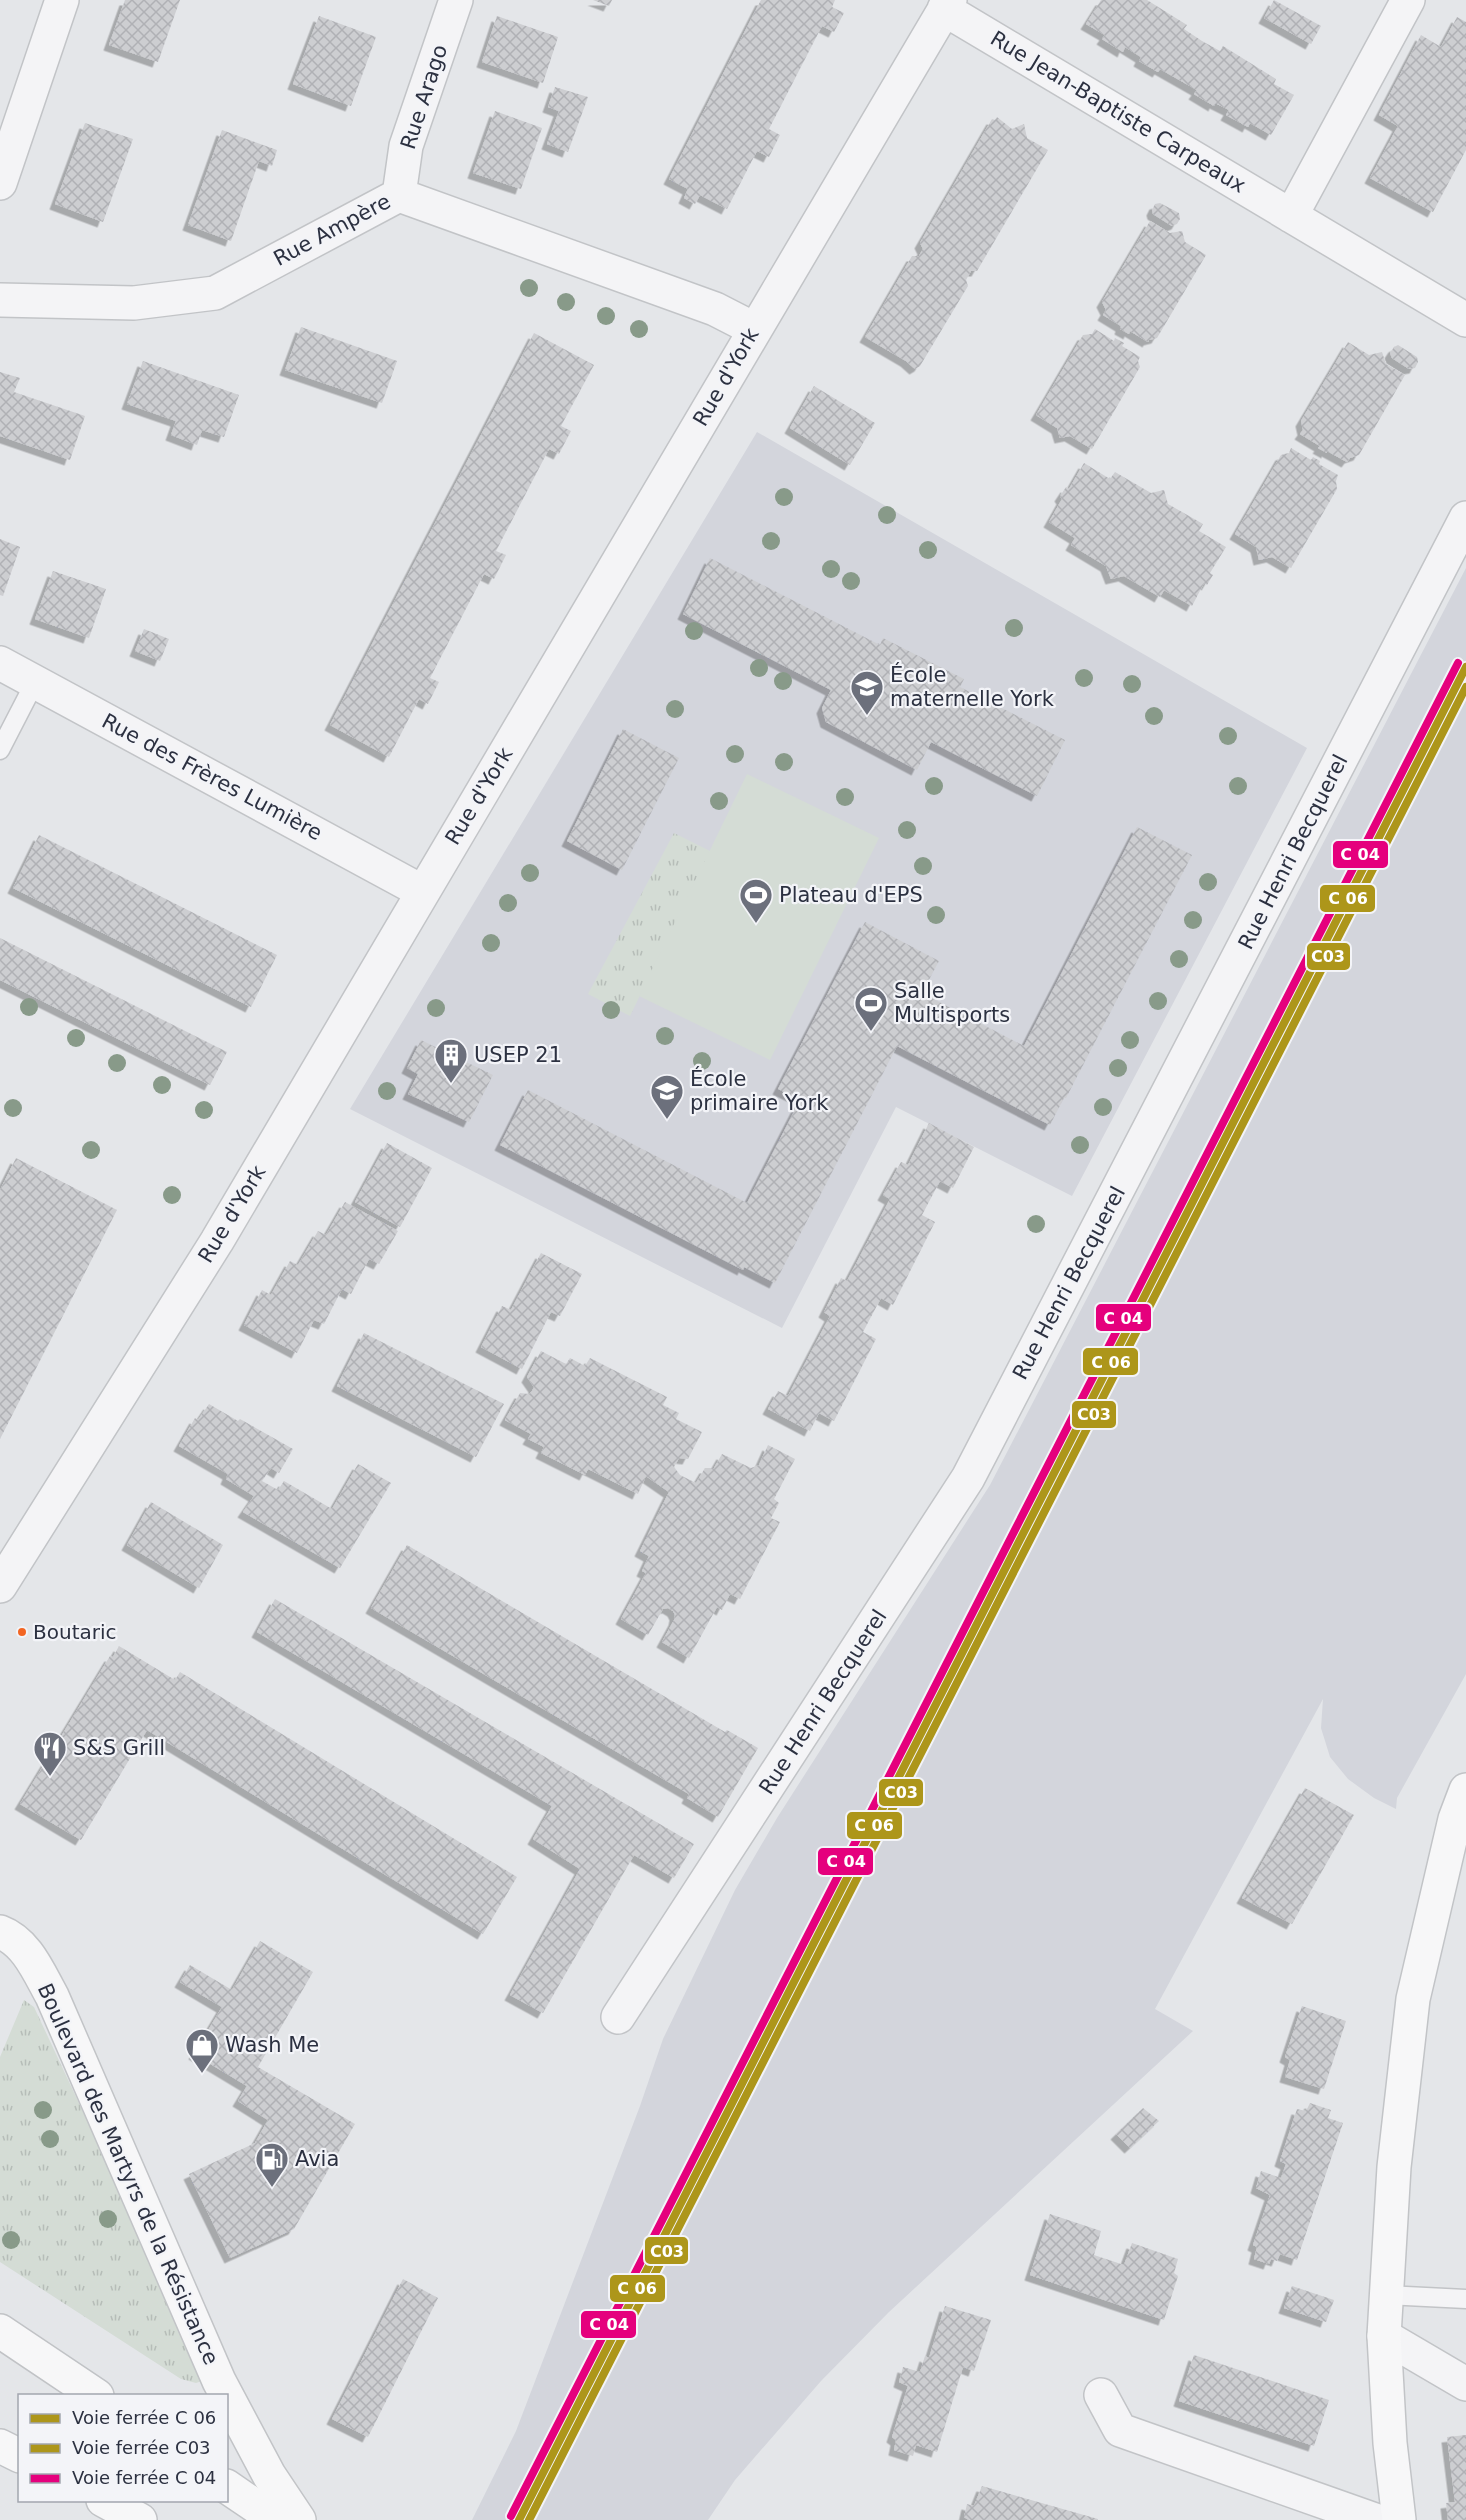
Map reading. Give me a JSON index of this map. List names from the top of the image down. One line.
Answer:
{"streets":{"main road":["Boulevard des Martyrs de la Résistance"],"street":["Rue Arago","Rue Jean-Baptiste Carpeaux","Rue Ampère","Rue d'York","Rue des Frères Lumière","Rue Henri Becquerel"]},"crossings":[["Rue Arago","Rue Ampère"],["Rue Jean-Baptiste Carpeaux","Rue d'York"],["Rue Ampère","Rue d'York"],["Rue d'York","Rue des Frères Lumière"]],"places":{"school or university":["École maternelle York","École primaire York"],"sports":["Plateau d'EPS","Salle Multisports"],"building":["USEP 21"],"other":["Boutaric"],"restaurant":["S&S Grill"],"shop":["Wash Me"],"fuel station":["Avia"]},"lines":["rail line C03"],"legend":["Voie ferrée C 06","Voie ferrée C03","Voie ferrée C 04"]}
